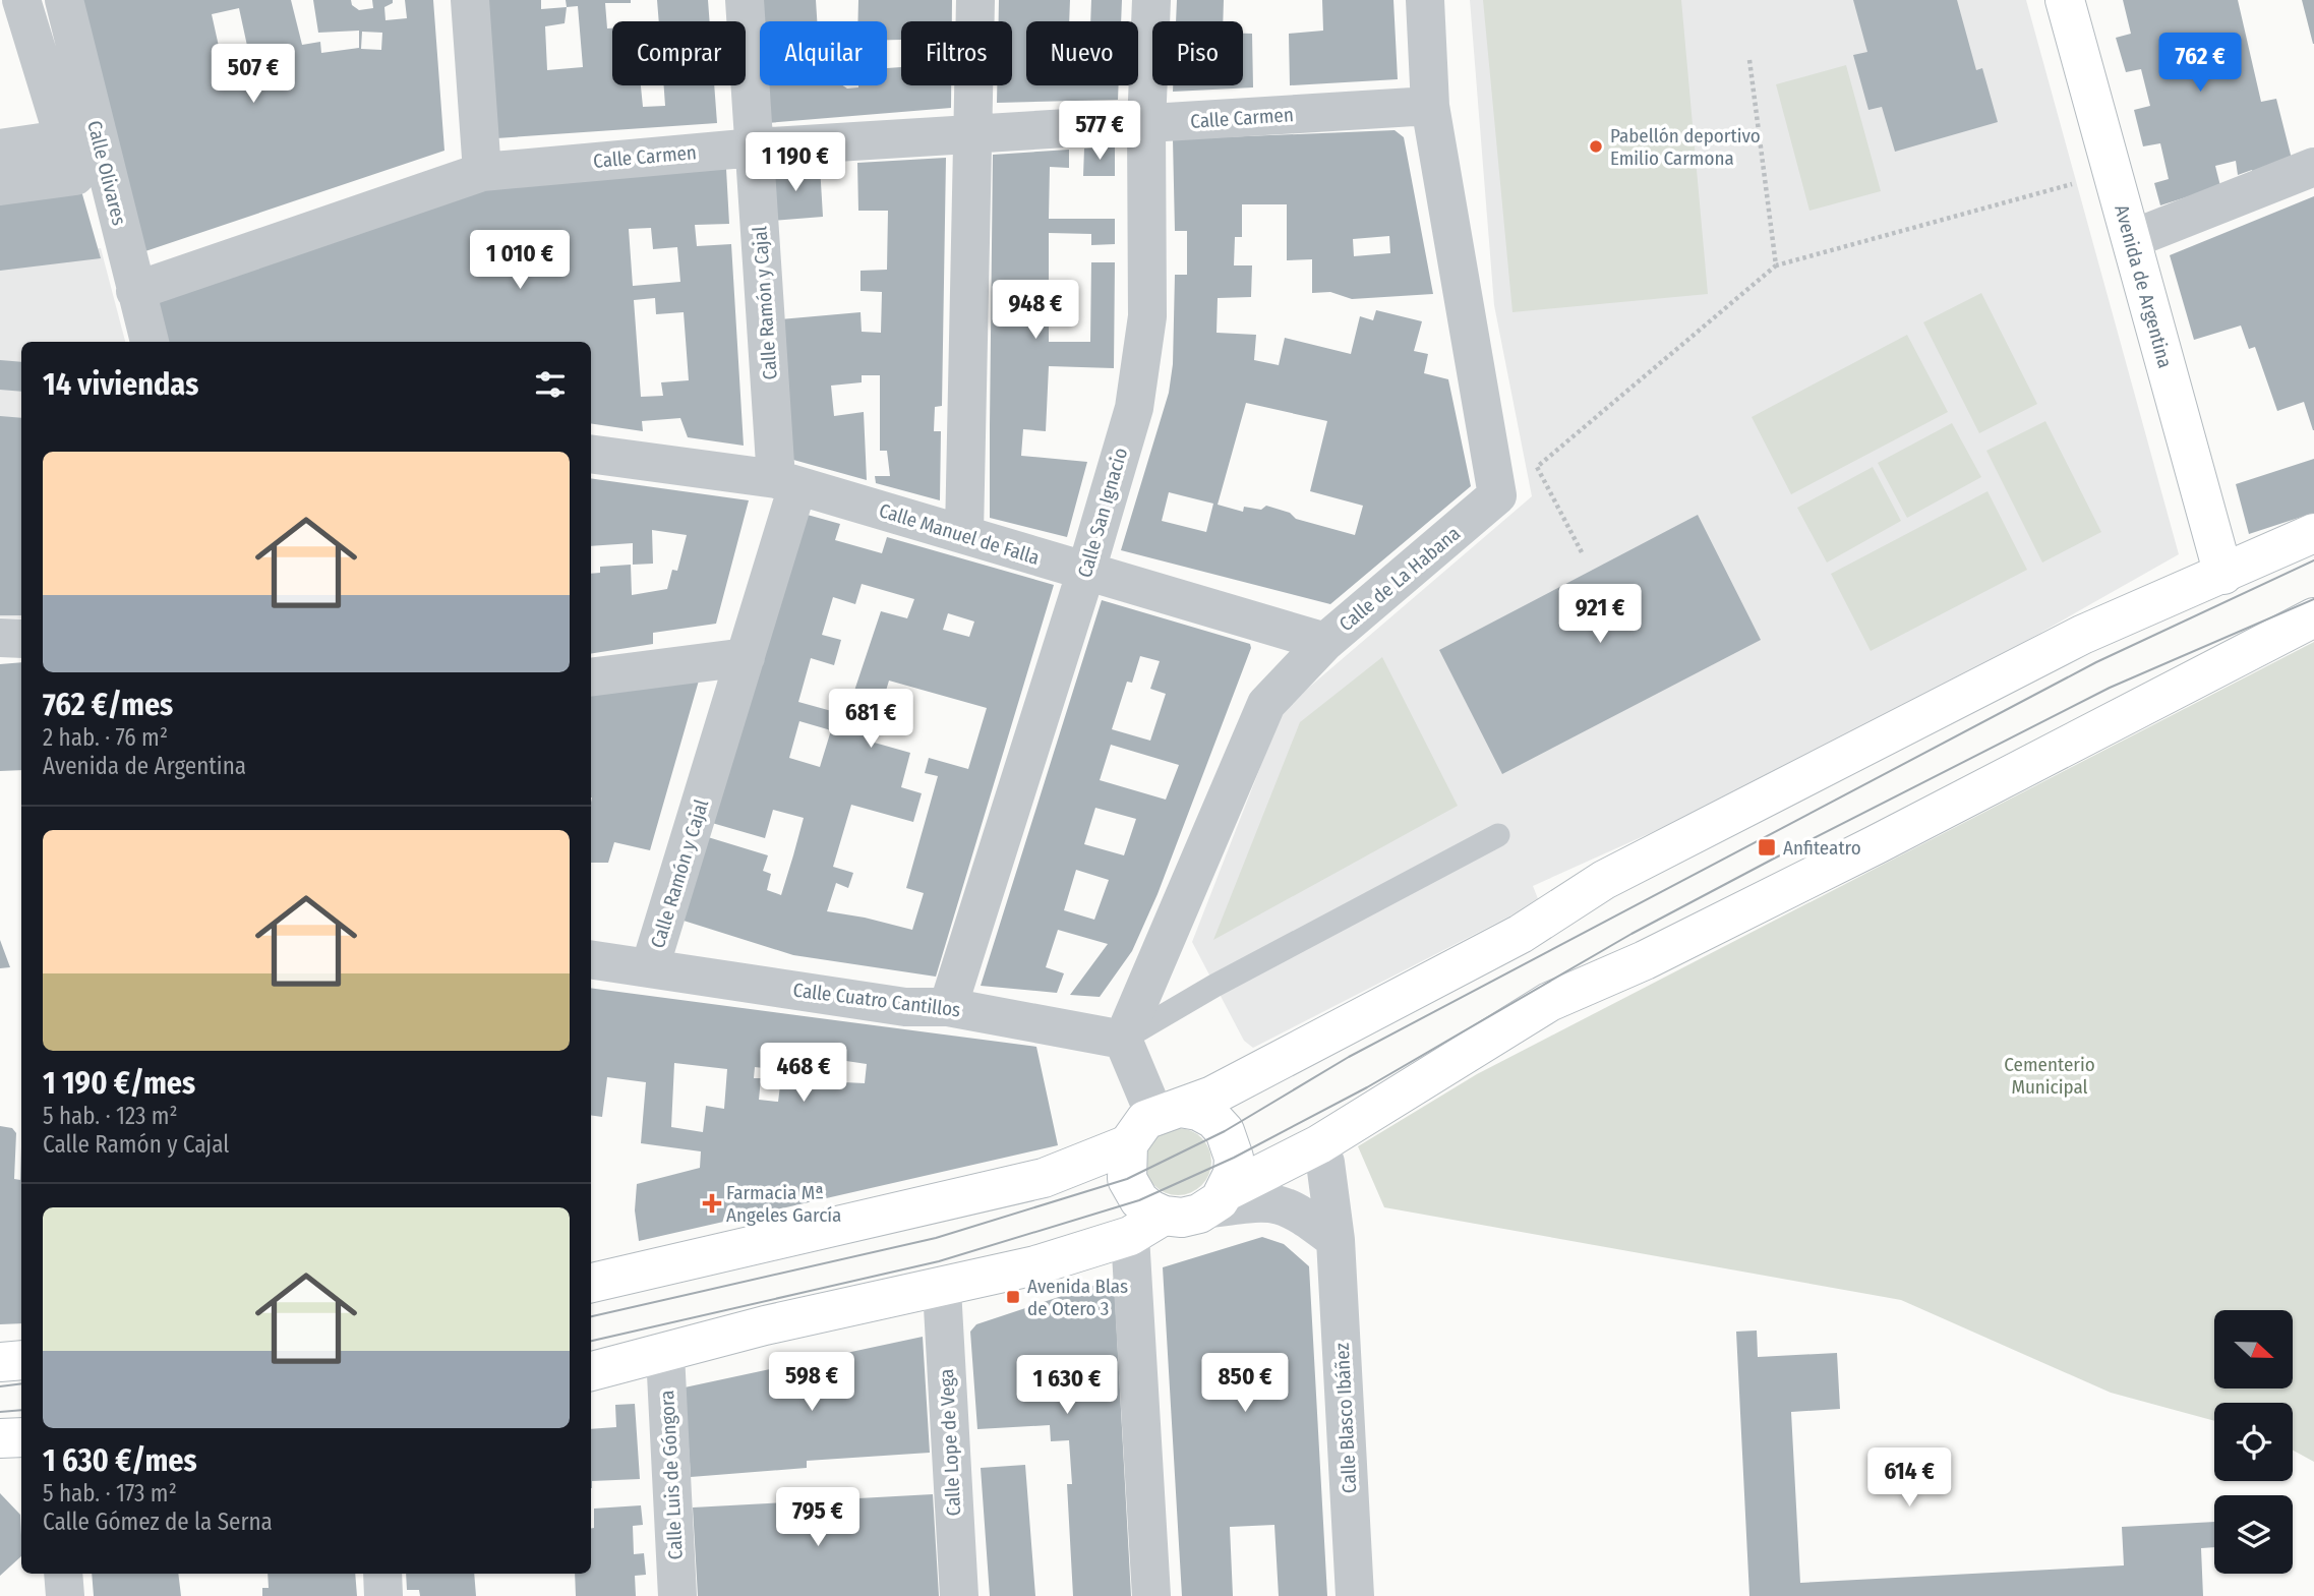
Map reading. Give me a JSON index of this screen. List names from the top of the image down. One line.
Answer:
{"streets":{"street":["Calle Carmen","Calle Olivares","Avenida de Argentina","Calle Ramón y Cajal","Calle San Ignacio","Calle Manuel de Falla","Calle de La Habana","Calle Cuatro Cantillos","Calle Blasco Ibáñez","Calle Lope de Vega","Calle Luis de Góngora"]},"crossings":[["Calle Carmen","Calle Olivares"],["Calle Carmen","Calle Ramón y Cajal"],["Calle Carmen","Calle San Ignacio"],["Calle Carmen","Calle de La Habana"],["Calle Ramón y Cajal","Calle Manuel de Falla"],["Calle Ramón y Cajal","Calle Cuatro Cantillos"],["Calle San Ignacio","Calle Manuel de Falla"],["Calle San Ignacio","Calle Cuatro Cantillos"],["Calle Manuel de Falla","Calle de La Habana"],["Calle de La Habana","Calle Cuatro Cantillos"]],"parks":["Cementerio Municipal"],"places":{"other":["Pabellón deportivo Emilio Carmona"],"transit":["Anfiteatro","Avenida Blas de Otero 3"],"health":["Farmacia Mª Angeles García"]},"north":"right","page":{"chip":["Comprar","Alquilar","Filtros","Nuevo","Piso"],"price":["762 €","507 €","577 €","1 190 €","1 010 €","948 €","921 €","681 €","468 €","598 €","850 €","1 630 €","614 €","795 €"],"heading":"14 viviendas","list":[{"name":"762 €/mes","note":"2 hab. · 76 m² · Avenida de Argentina"},{"name":"1 190 €/mes","note":"5 hab. · 123 m² · Calle Ramón y Cajal"},{"name":"1 630 €/mes","note":"5 hab. · 173 m² · Calle Gómez de la Serna"}]}}
